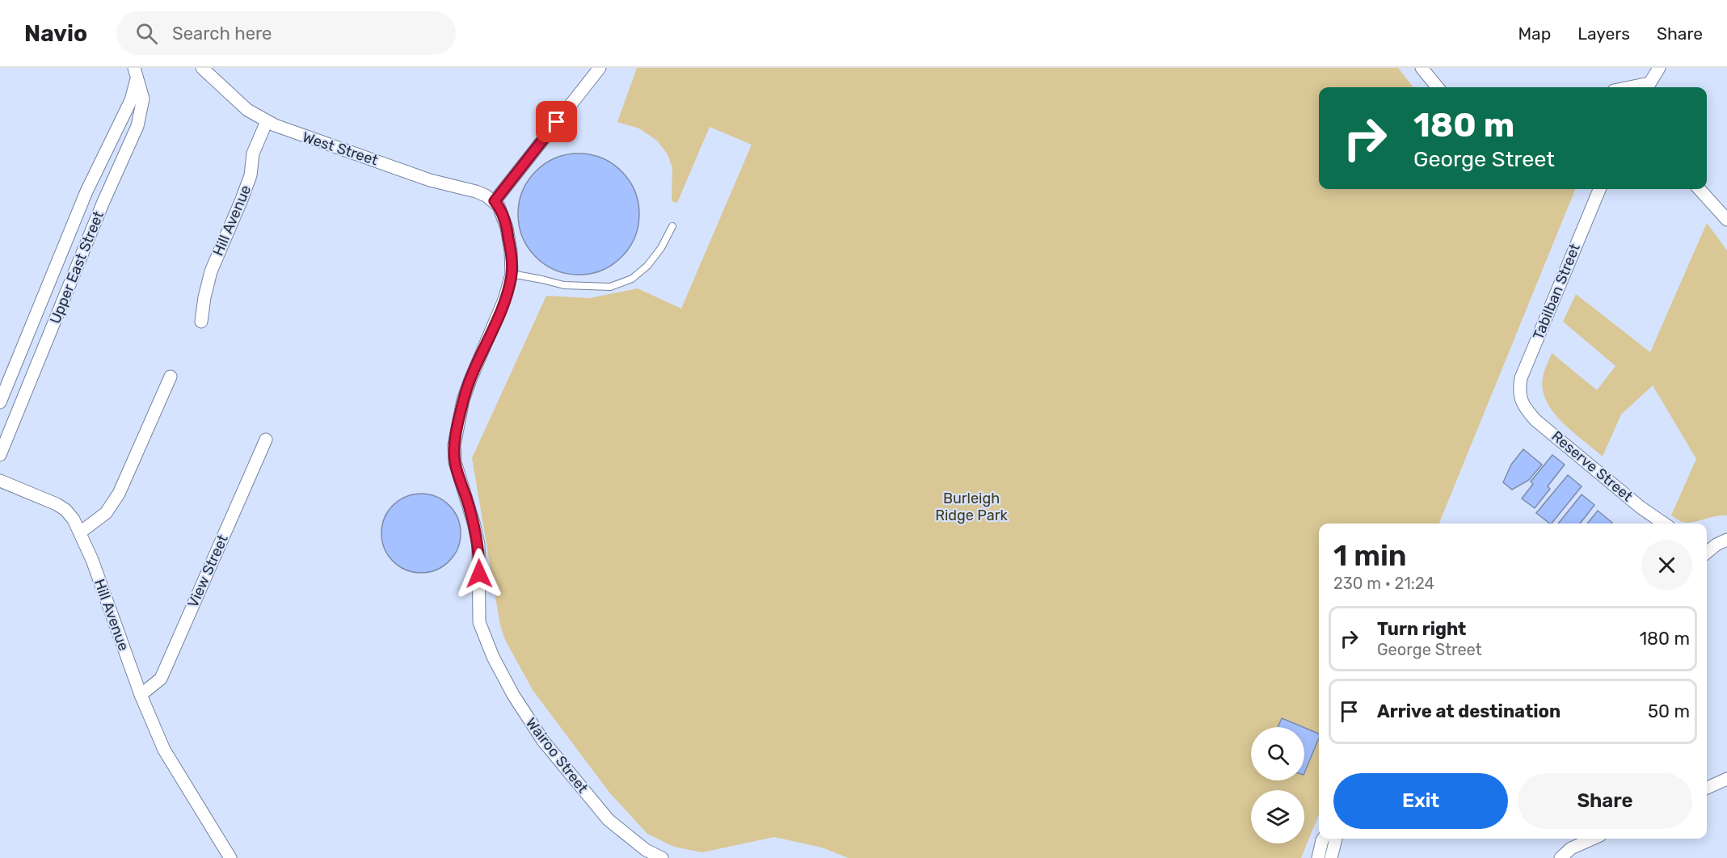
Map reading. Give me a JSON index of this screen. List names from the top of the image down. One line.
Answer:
{"streets":{"street":["West Street","Hill Avenue","Upper East Street","Tabilban Street","Reserve Street","View Street","Wairoo Street"]},"crossings":[["West Street","Hill Avenue"],["West Street","Wairoo Street"],["Hill Avenue","View Street"],["Tabilban Street","Reserve Street"]],"parks":["Burleigh Ridge Park"],"page":{"header":"Navio","search":"Search here","nav":["Map","Layers","Share"],"turn":["180 m","George Street"],"heading":["1 min","230 m · 21:24"],"list":[{"name":"Turn right","note":"George Street","value":"180 m"},{"name":"Arrive at destination","value":"50 m"}],"buttons":["Exit","Share"]}}
